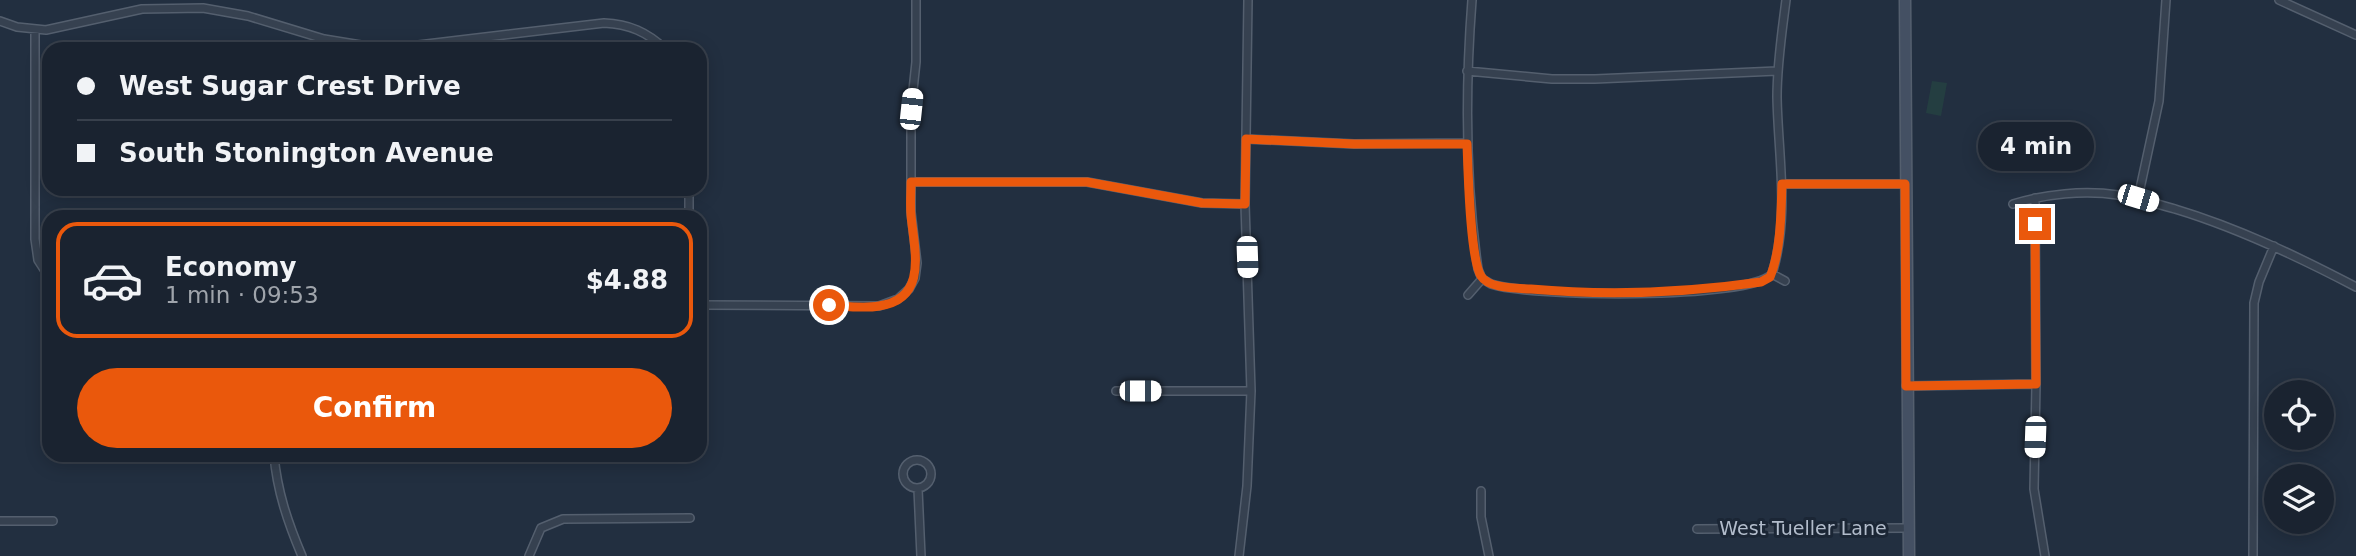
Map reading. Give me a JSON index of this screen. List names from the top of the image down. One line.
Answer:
{"streets":{"street":["West Tueller Lane"]},"page":{"banner":["West Sugar Crest Drive","South Stonington Avenue"],"bubble":"4 min","list":[{"name":"Economy","note":"1 min · 09:53","value":"$4.88"}],"buttons":"Confirm"}}
